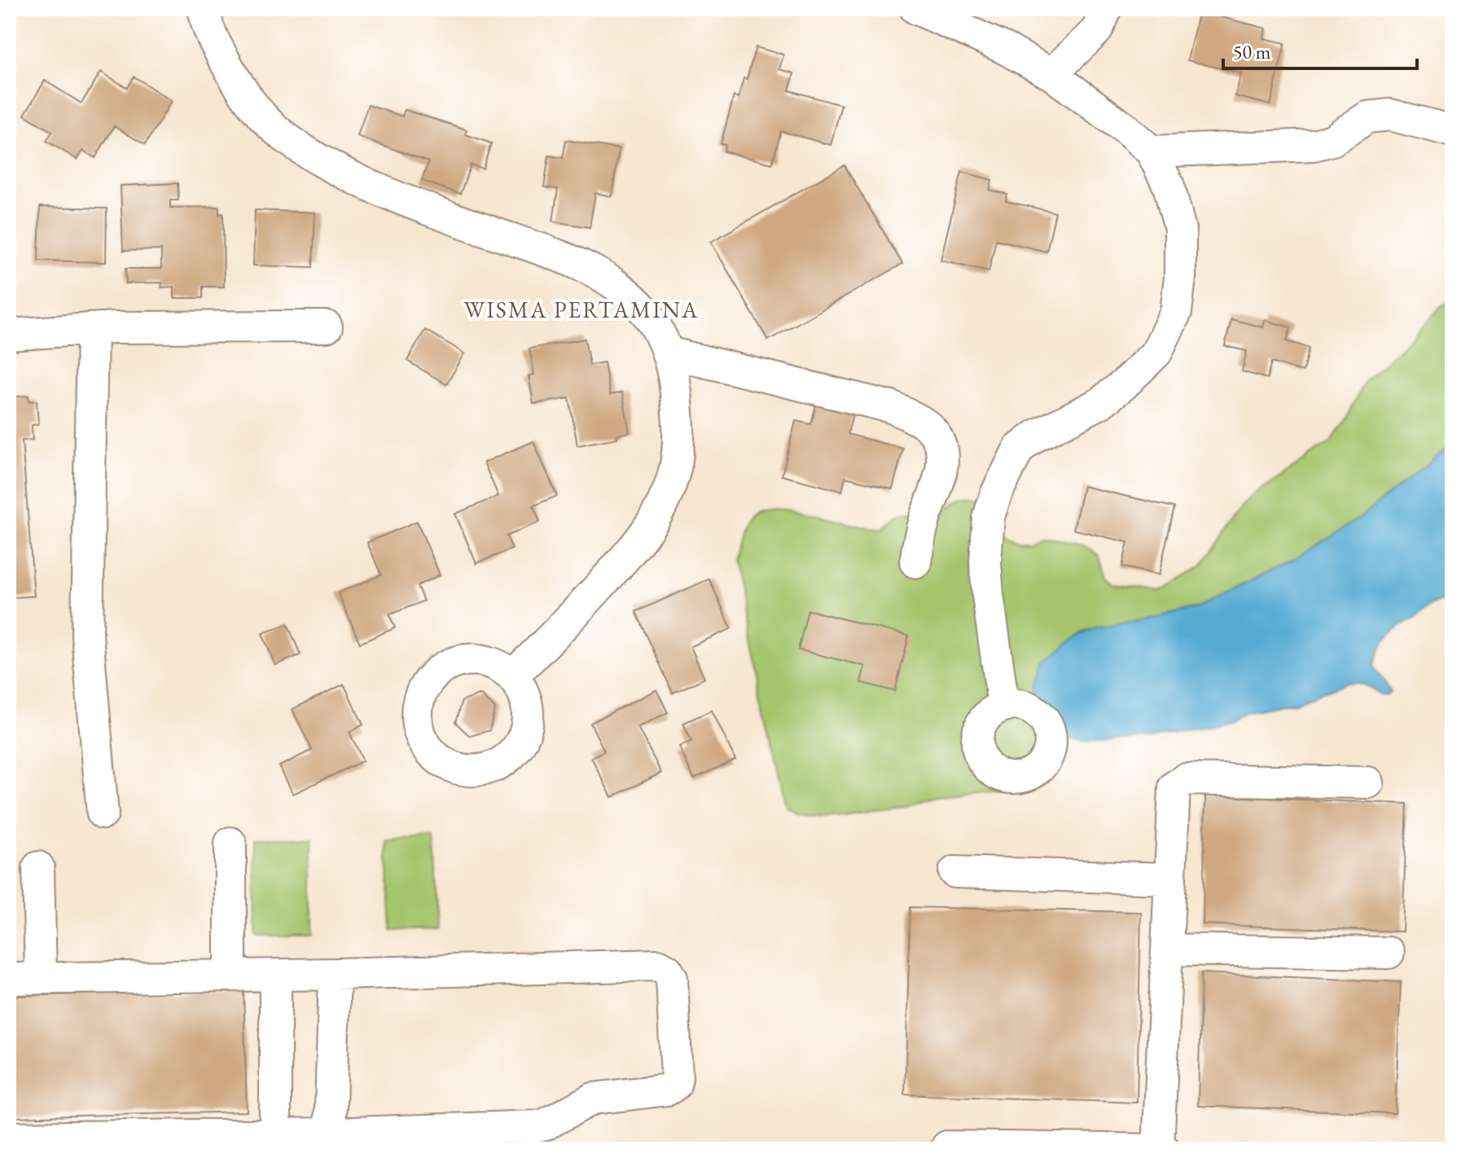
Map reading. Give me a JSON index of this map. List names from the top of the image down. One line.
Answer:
{"districts":["WISMA PERTAMINA"],"scale_bar":"50 m"}
